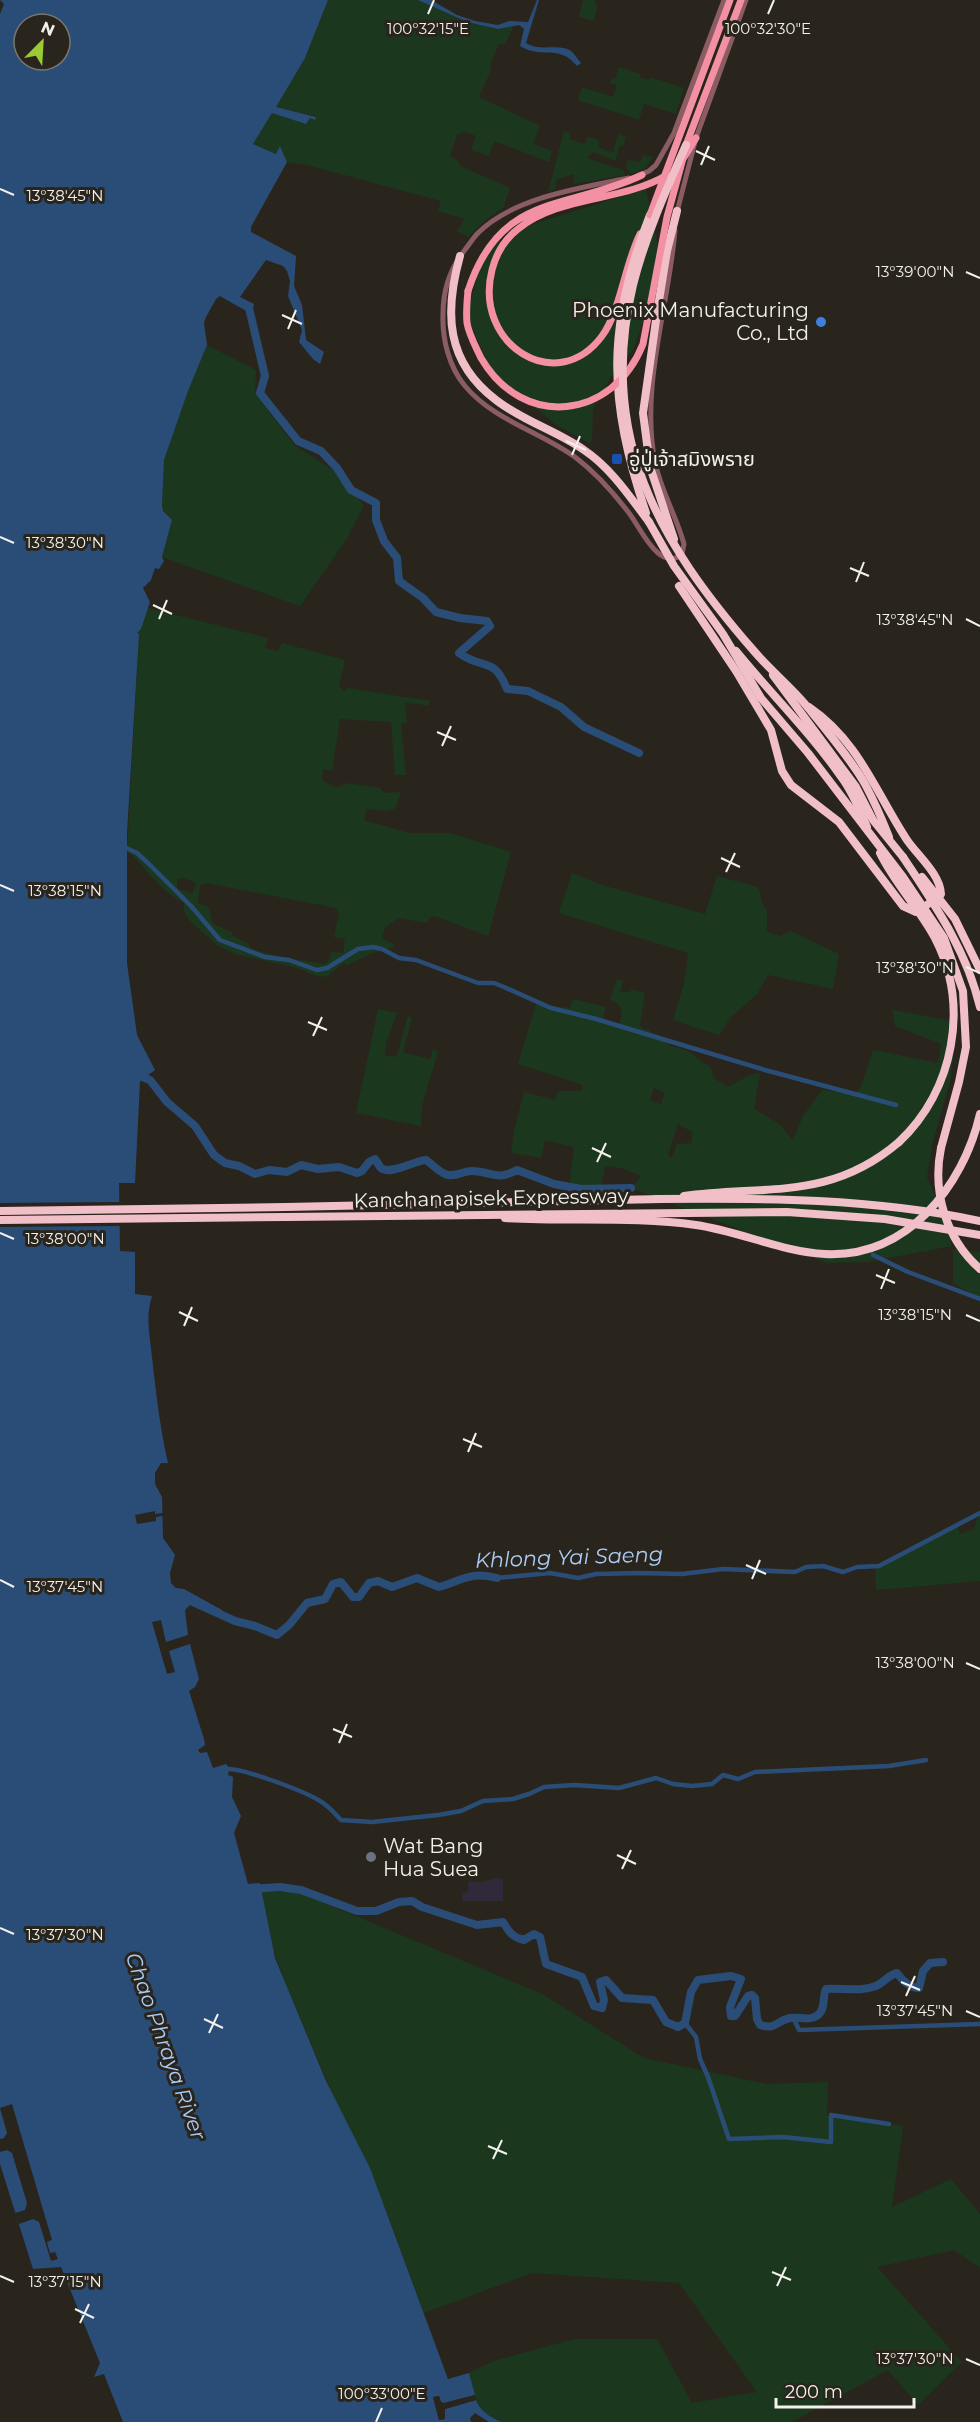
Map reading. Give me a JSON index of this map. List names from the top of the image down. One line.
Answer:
{"streets":{"highway":["Kanchanapisek Expressway"]},"water":["Khlong Yai Saeng","Chao Phraya River"],"places":{"other":["Phoenix Manufacturing Co., Ltd","Wat Bang Hua Suea"],"transit":["อู่ปู่เจ้าสมิงพราย"]},"scale_bar":"200 m","north":"top right","coordinates":["100°32'30\"E","100°32'15\"E","13°38'45\"N","13°39'00\"N","13°38'30\"N","13°38'15\"N","13°38'00\"N","13°37'45\"N","13°37'30\"N","13°37'15\"N","100°33'00\"E"]}
